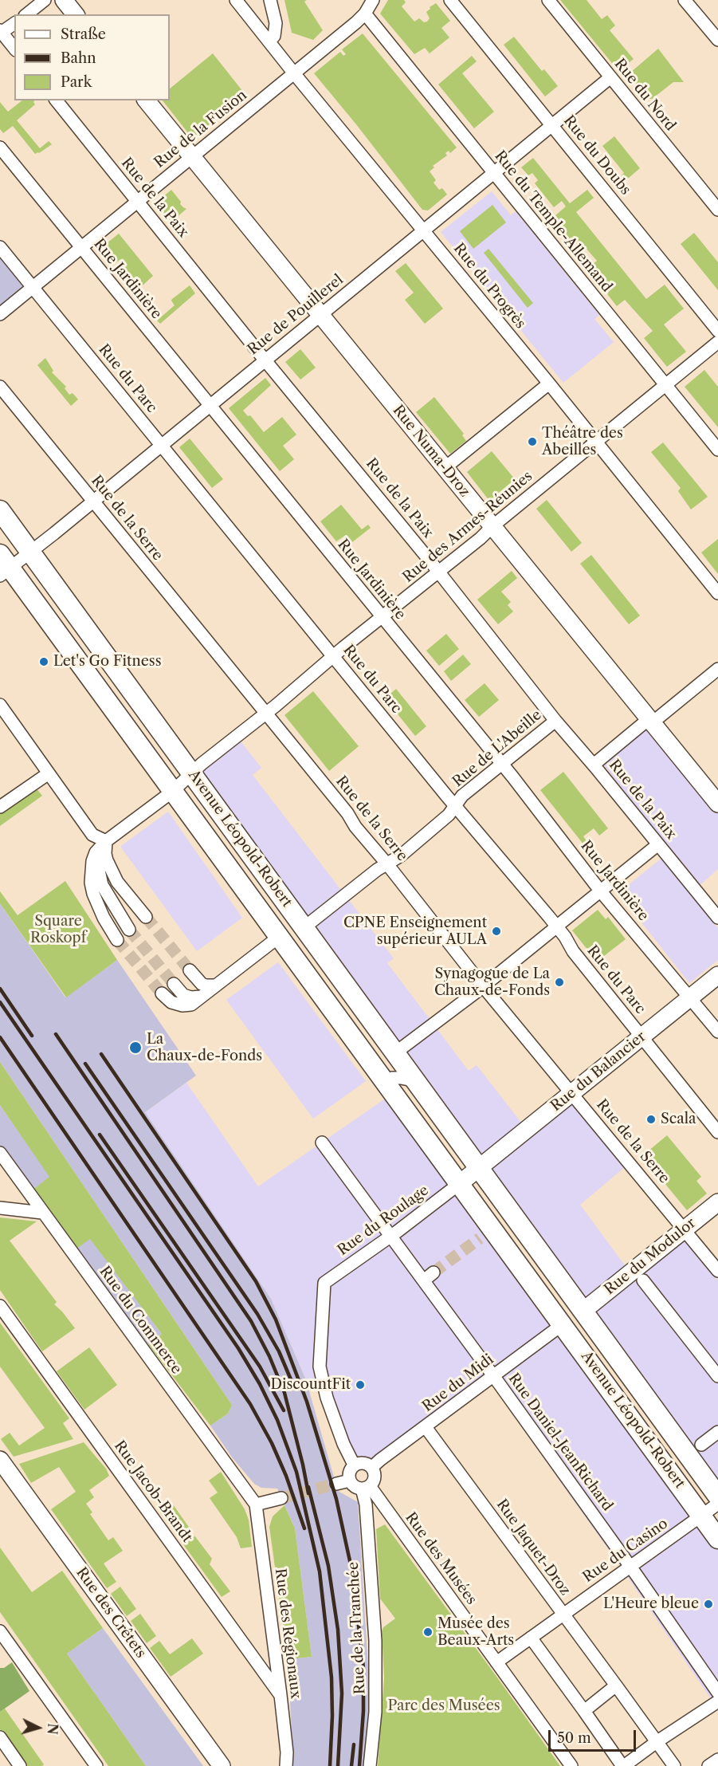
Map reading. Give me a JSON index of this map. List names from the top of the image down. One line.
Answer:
{"streets":{"main road":["Rue Numa-Droz","Avenue Léopold-Robert","Rue du Balancier","Rue du Modulor","Rue des Crêtets"],"street":["Rue du Nord","Rue de la Fusion","Rue du Doubs","Rue de la Paix","Rue du Temple-Allemand","Rue Jardinière","Rue du Progrès","Rue de Pouillerel","Rue du Parc","Rue de la Serre","Rue des Armes-Réunies","Rue de L'Abeille","Rue du Roulage","Rue du Commerce","Rue du Midi","Rue Daniel-JeanRichard","Rue Jacob-Brandt","Rue Jaquet-Droz","Rue du Casino","Rue des Musées","Rue de la Tranchée","Rue des Régionaux"]},"crossings":[["Rue du Nord","Rue de Pouillerel"],["Rue de la Fusion","Rue de la Paix"],["Rue de la Fusion","Rue du Temple-Allemand"],["Rue de la Fusion","Rue Jardinière"],["Rue de la Fusion","Rue du Progrès"],["Rue de la Fusion","Rue du Parc"],["Rue de la Fusion","Rue Numa-Droz"],["Rue du Doubs","Rue de Pouillerel"],["Rue de la Paix","Rue de Pouillerel"],["Rue de la Paix","Rue des Armes-Réunies"],["Rue de la Paix","Rue de L'Abeille"],["Rue du Temple-Allemand","Rue de Pouillerel"],["Rue du Temple-Allemand","Rue des Armes-Réunies"],["Rue Jardinière","Rue de Pouillerel"],["Rue Jardinière","Rue des Armes-Réunies"],["Rue Jardinière","Rue de L'Abeille"],["Rue Jardinière","Rue du Balancier"],["Rue du Progrès","Rue de Pouillerel"],["Rue du Progrès","Rue des Armes-Réunies"],["Rue de Pouillerel","Rue du Parc"],["Rue de Pouillerel","Rue Numa-Droz"],["Rue de Pouillerel","Rue de la Serre"],["Rue de Pouillerel","Avenue Léopold-Robert"],["Rue du Parc","Rue des Armes-Réunies"],["Rue du Parc","Rue de L'Abeille"],["Rue du Parc","Rue du Balancier"],["Rue Numa-Droz","Rue des Armes-Réunies"],["Rue de la Serre","Rue des Armes-Réunies"],["Rue de la Serre","Rue de L'Abeille"],["Rue de la Serre","Rue du Balancier"],["Rue de la Serre","Rue du Modulor"],["Rue des Armes-Réunies","Avenue Léopold-Robert"],["Rue de L'Abeille","Avenue Léopold-Robert"],["Avenue Léopold-Robert","Rue du Balancier"],["Avenue Léopold-Robert","Rue du Roulage"],["Avenue Léopold-Robert","Rue du Modulor"],["Avenue Léopold-Robert","Rue du Midi"],["Avenue Léopold-Robert","Rue du Casino"],["Rue du Roulage","Rue du Midi"],["Rue du Roulage","Rue Daniel-JeanRichard"],["Rue du Roulage","Rue des Musées"],["Rue du Roulage","Rue de la Tranchée"],["Rue du Commerce","Rue des Régionaux"],["Rue du Midi","Rue Daniel-JeanRichard"],["Rue du Midi","Rue Jaquet-Droz"],["Rue du Midi","Rue des Musées"],["Rue du Midi","Rue de la Tranchée"],["Rue Daniel-JeanRichard","Rue du Casino"],["Rue Jacob-Brandt","Rue des Régionaux"],["Rue Jaquet-Droz","Rue du Casino"],["Rue du Casino","Rue des Musées"],["Rue des Musées","Rue de la Tranchée"]],"parks":["Square Roskopf","Parc des Musées"],"places":["Théâtre des Abeilles","Let's Go Fitness","CPNE Enseignement supérieur AULA","Synagogue de La Chaux-de-Fonds","La Chaux-de-Fonds","Scala","DiscountFit","L'Heure bleue","Musée des Beaux-Arts"],"legend":["Straße","Bahn","Park"],"scale_bar":"50 m","north":"right"}
